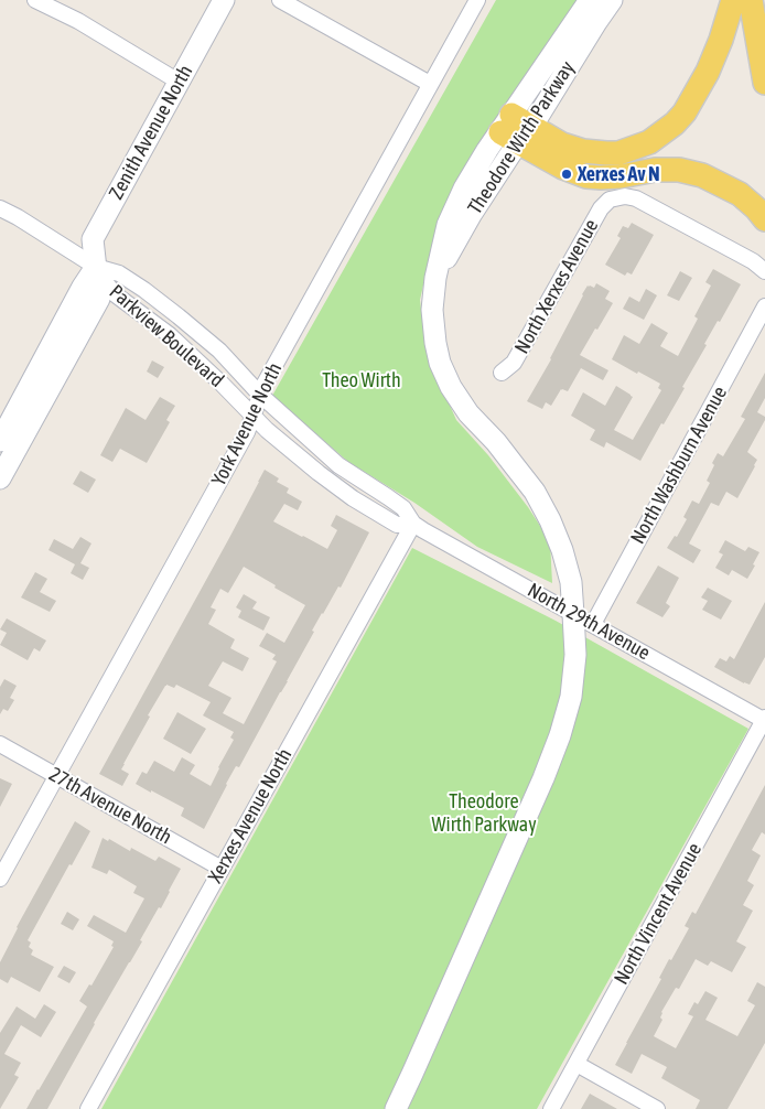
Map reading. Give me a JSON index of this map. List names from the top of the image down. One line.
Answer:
{"streets":{"street":["Zenith Avenue North","Theodore Wirth Parkway","North Xerxes Avenue","Parkview Boulevard","York Avenue North","North Washburn Avenue","North 29th Avenue","27th Avenue North","Xerxes Avenue North","North Vincent Avenue"]},"crossings":[["Zenith Avenue North","Parkview Boulevard"],["Theodore Wirth Parkway","North 29th Avenue"],["Parkview Boulevard","York Avenue North"],["Parkview Boulevard","North 29th Avenue"],["Parkview Boulevard","Xerxes Avenue North"],["York Avenue North","27th Avenue North"],["North Washburn Avenue","North 29th Avenue"],["North 29th Avenue","Xerxes Avenue North"],["North 29th Avenue","North Vincent Avenue"],["27th Avenue North","Xerxes Avenue North"]],"parks":["Theo Wirth","Theodore Wirth Parkway"],"places":["Xerxes Av N"]}
